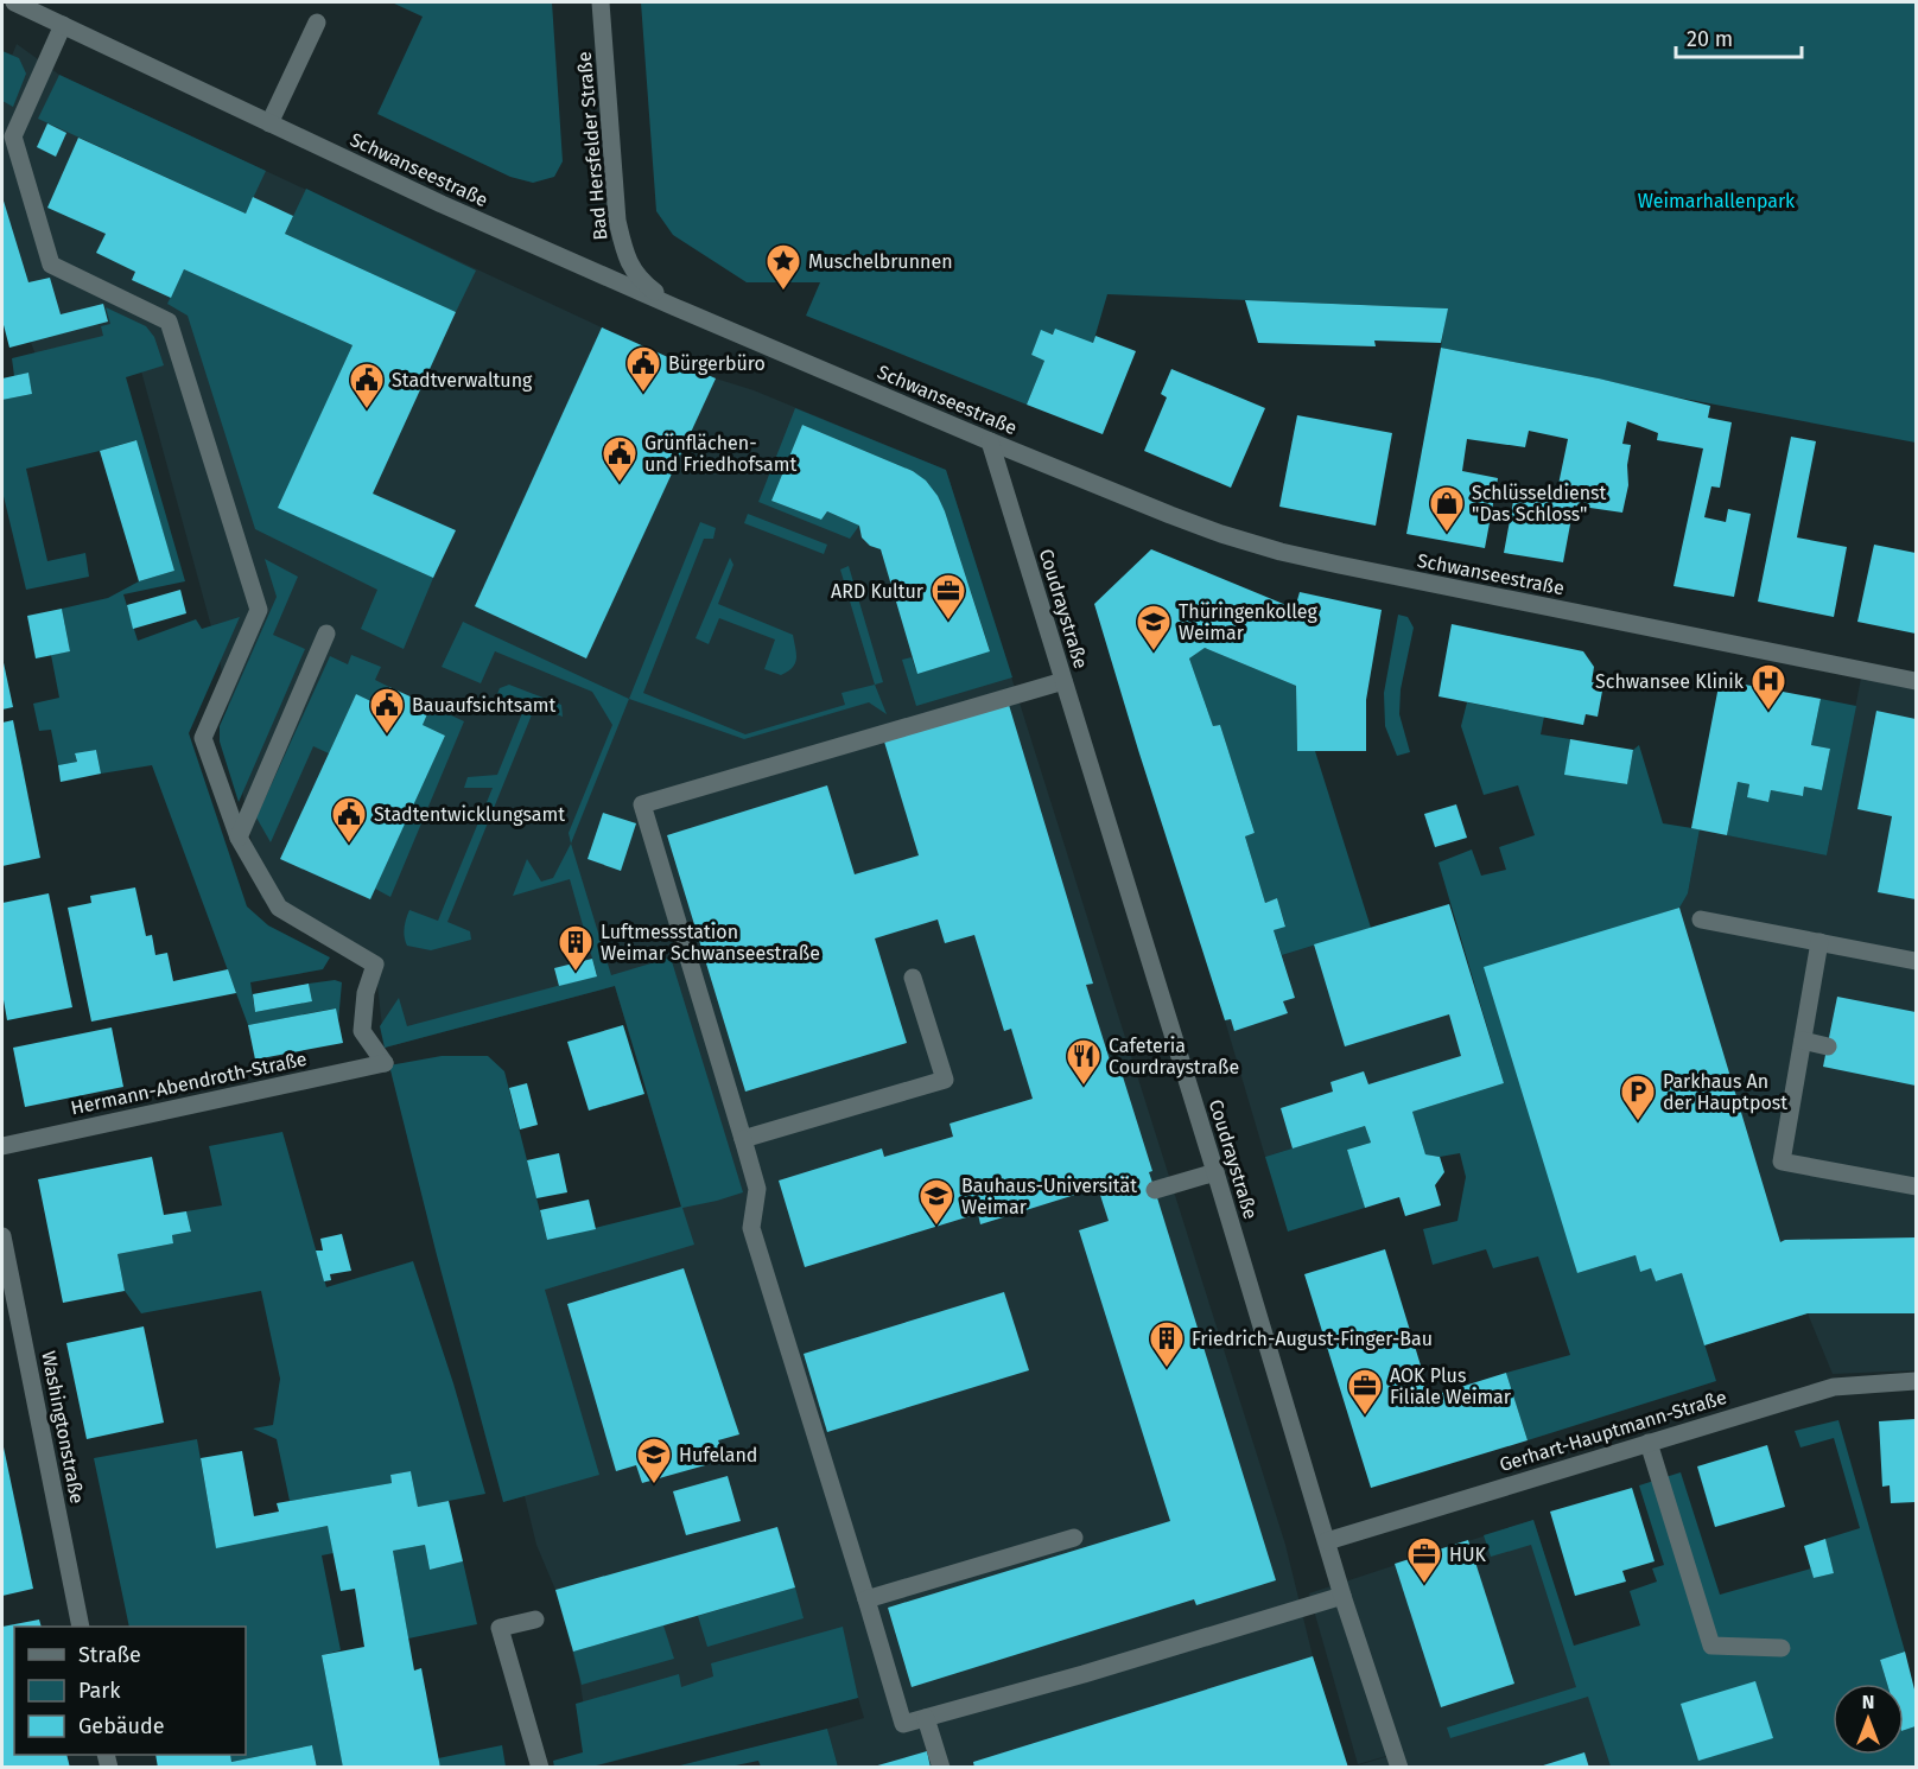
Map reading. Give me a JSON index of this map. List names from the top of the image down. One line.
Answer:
{"streets":{"street":["Bad Hersfelder Straße","Schwanseestraße","Coudraystraße","Hermann-Abendroth-Straße","Washingtonstraße","Gerhart-Hauptmann-Straße"]},"crossings":[["Bad Hersfelder Straße","Schwanseestraße"],["Schwanseestraße","Coudraystraße"],["Coudraystraße","Gerhart-Hauptmann-Straße"]],"parks":["Weimarhallenpark"],"places":{"place":["Muschelbrunnen"],"public building":["Bürgerbüro","Stadtverwaltung","Grünflächen- und Friedhofsamt","Bauaufsichtsamt","Stadtentwicklungsamt"],"shop":["Schlüsseldienst \"Das Schloss\""],"office":["ARD Kultur","AOK Plus Filiale Weimar","HUK"],"school or university":["Thüringenkolleg Weimar","Bauhaus-Universität Weimar","Hufeland"],"hospital":["Schwansee Klinik"],"building":["Luftmessstation Weimar Schwanseestraße","Friedrich-August-Finger-Bau"],"restaurant":["Cafeteria Courdraystraße"],"parking":["Parkhaus An der Hauptpost"]},"legend":["Straße","Park","Gebäude"],"scale_bar":"20 m","north":"top"}
